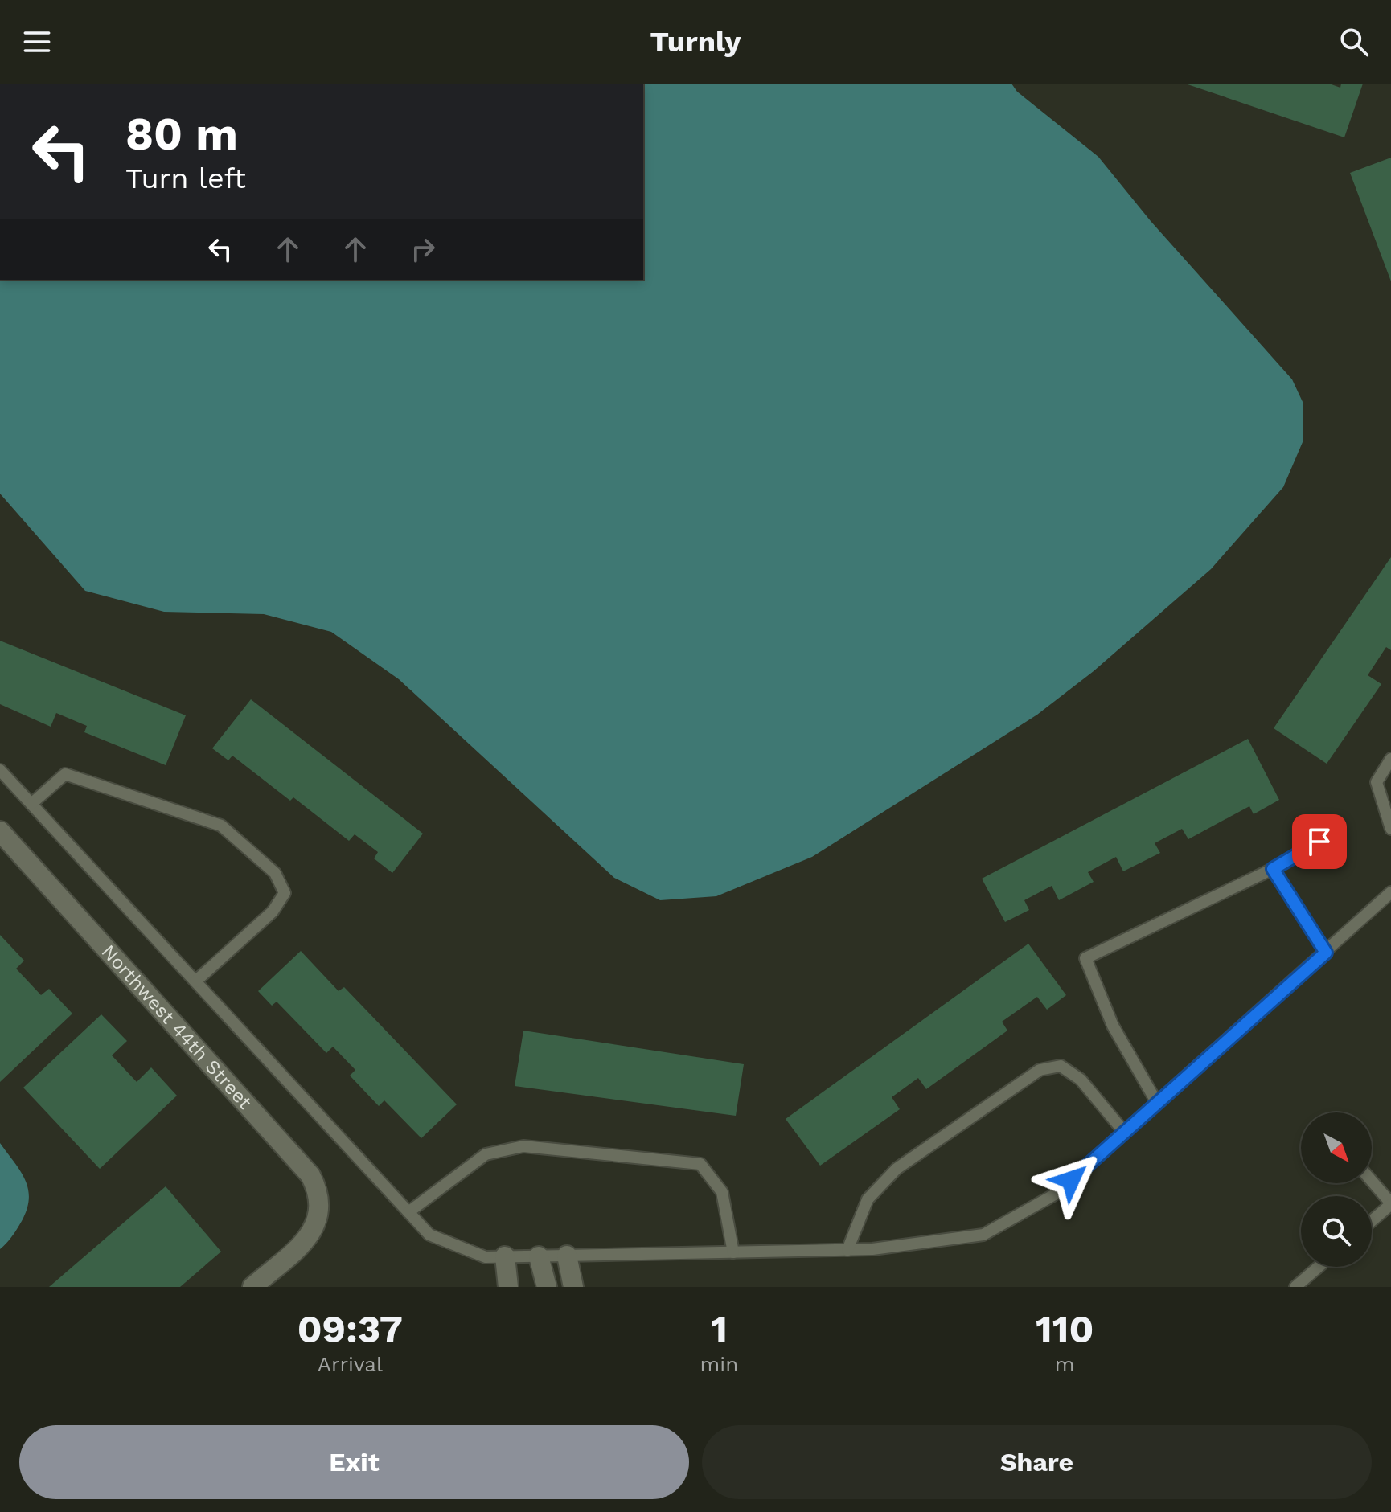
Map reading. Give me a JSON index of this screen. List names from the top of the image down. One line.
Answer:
{"streets":{"street":["Northwest 44th Street"]},"north":"bottom right","page":{"header":"Turnly","turn":["80 m","Turn left"],"eta":["09:37","Arrival","1","min","110","m"],"buttons":["Exit","Share"]}}
